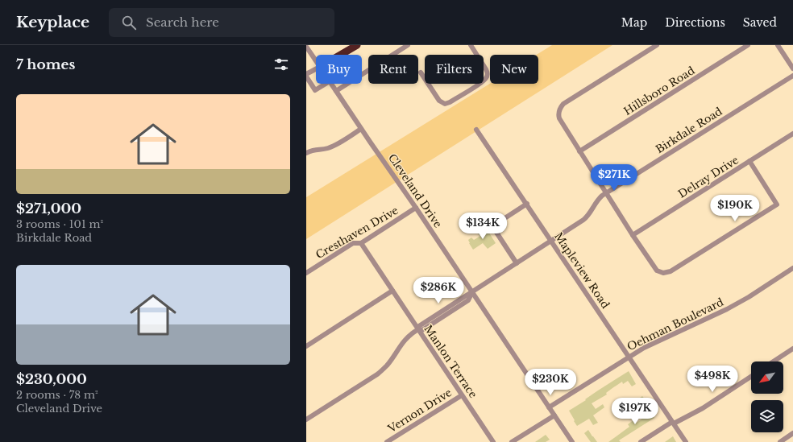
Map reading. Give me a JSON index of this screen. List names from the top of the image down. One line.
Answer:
{"streets":{"street":["Hillsboro Road","Birkdale Road","Delray Drive","Cleveland Drive","Cresthaven Drive","Mapleview Road","Oehman Boulevard","Manlon Terrace","Vernon Drive"]},"crossings":[["Birkdale Road","Cleveland Drive"],["Birkdale Road","Mapleview Road"],["Birkdale Road","Manlon Terrace"],["Cleveland Drive","Cresthaven Drive"],["Cleveland Drive","Oehman Boulevard"],["Cresthaven Drive","Manlon Terrace"],["Mapleview Road","Oehman Boulevard"],["Manlon Terrace","Vernon Drive"]],"north":"bottom left","page":{"header":"Keyplace","search":"Search here","nav":["Map","Directions","Saved"],"heading":"7 homes","chip":["Buy","Rent","Filters","New"],"list":[{"name":"$271,000","note":"3 rooms · 101 m² · Birkdale Road"},{"name":"$230,000","note":"2 rooms · 78 m² · Cleveland Drive"}],"price":["$271K","$190K","$134K","$286K","$498K","$230K","$197K"]}}
